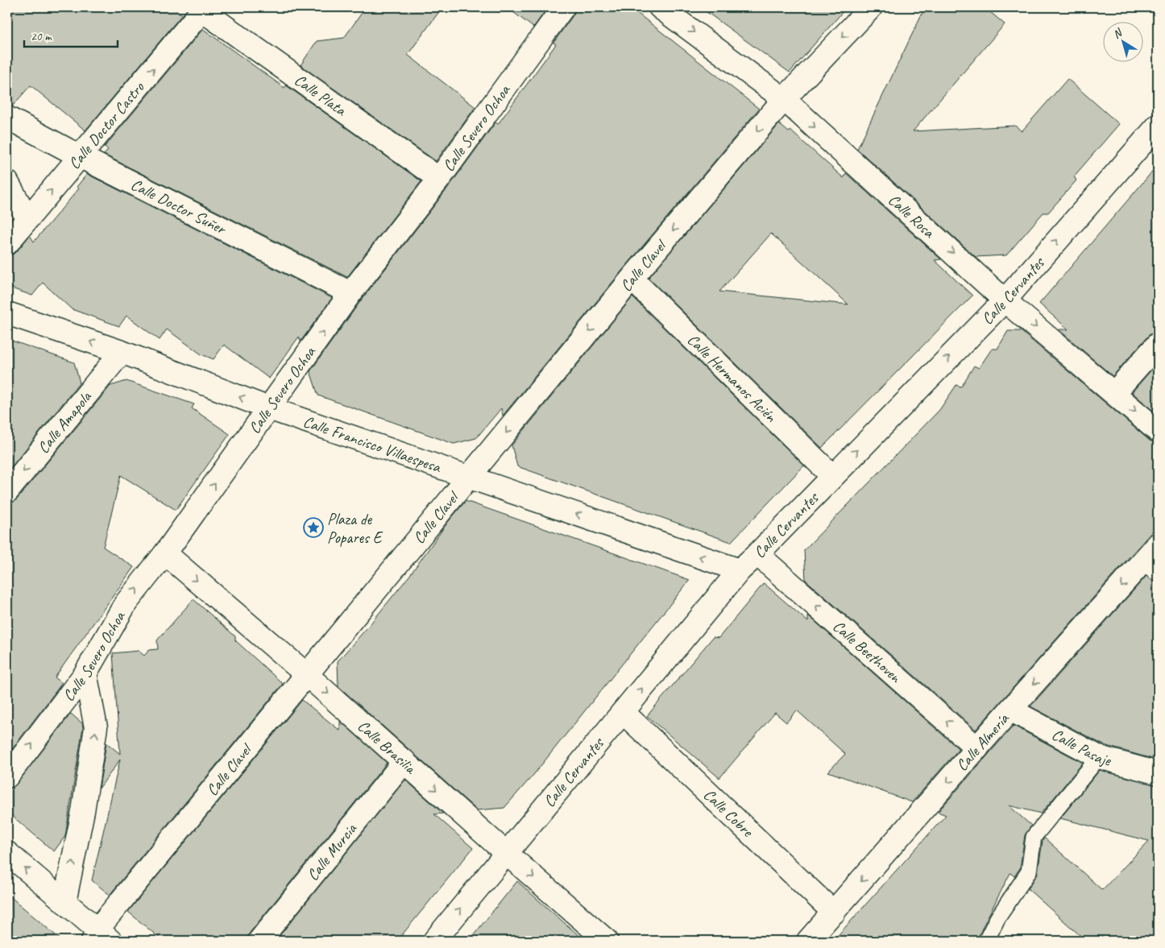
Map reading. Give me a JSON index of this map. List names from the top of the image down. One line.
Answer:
{"streets":{"street":["Calle Plata","Calle Doctor Castro","Calle Severo Ochoa","Calle Doctor Suñer","Calle Rosa","Calle Clavel","Calle Cervantes","Calle Hermanos Acién","Calle Amapola","Calle Francisco Villaespesa","Calle Beethoven","Calle Almería","Calle Brasilia","Calle Pasaje","Calle Cobre","Calle Murcia"]},"crossings":[["Calle Plata","Calle Doctor Castro"],["Calle Plata","Calle Severo Ochoa"],["Calle Doctor Castro","Calle Doctor Suñer"],["Calle Severo Ochoa","Calle Doctor Suñer"],["Calle Severo Ochoa","Calle Francisco Villaespesa"],["Calle Severo Ochoa","Calle Brasilia"],["Calle Rosa","Calle Clavel"],["Calle Rosa","Calle Cervantes"],["Calle Clavel","Calle Hermanos Acién"],["Calle Clavel","Calle Francisco Villaespesa"],["Calle Clavel","Calle Brasilia"],["Calle Cervantes","Calle Hermanos Acién"],["Calle Cervantes","Calle Francisco Villaespesa"],["Calle Cervantes","Calle Beethoven"],["Calle Cervantes","Calle Brasilia"],["Calle Cervantes","Calle Cobre"],["Calle Amapola","Calle Francisco Villaespesa"],["Calle Beethoven","Calle Almería"],["Calle Almería","Calle Pasaje"],["Calle Almería","Calle Cobre"],["Calle Brasilia","Calle Murcia"]],"one_way":["Calle Doctor Castro","Calle Severo Ochoa","Calle Rosa","Calle Clavel","Calle Cervantes","Calle Amapola","Calle Francisco Villaespesa","Calle Beethoven","Calle Almería","Calle Brasilia"],"places":{"place":["Plaza de Popares E"]},"scale_bar":"20 m","north":"top left"}
